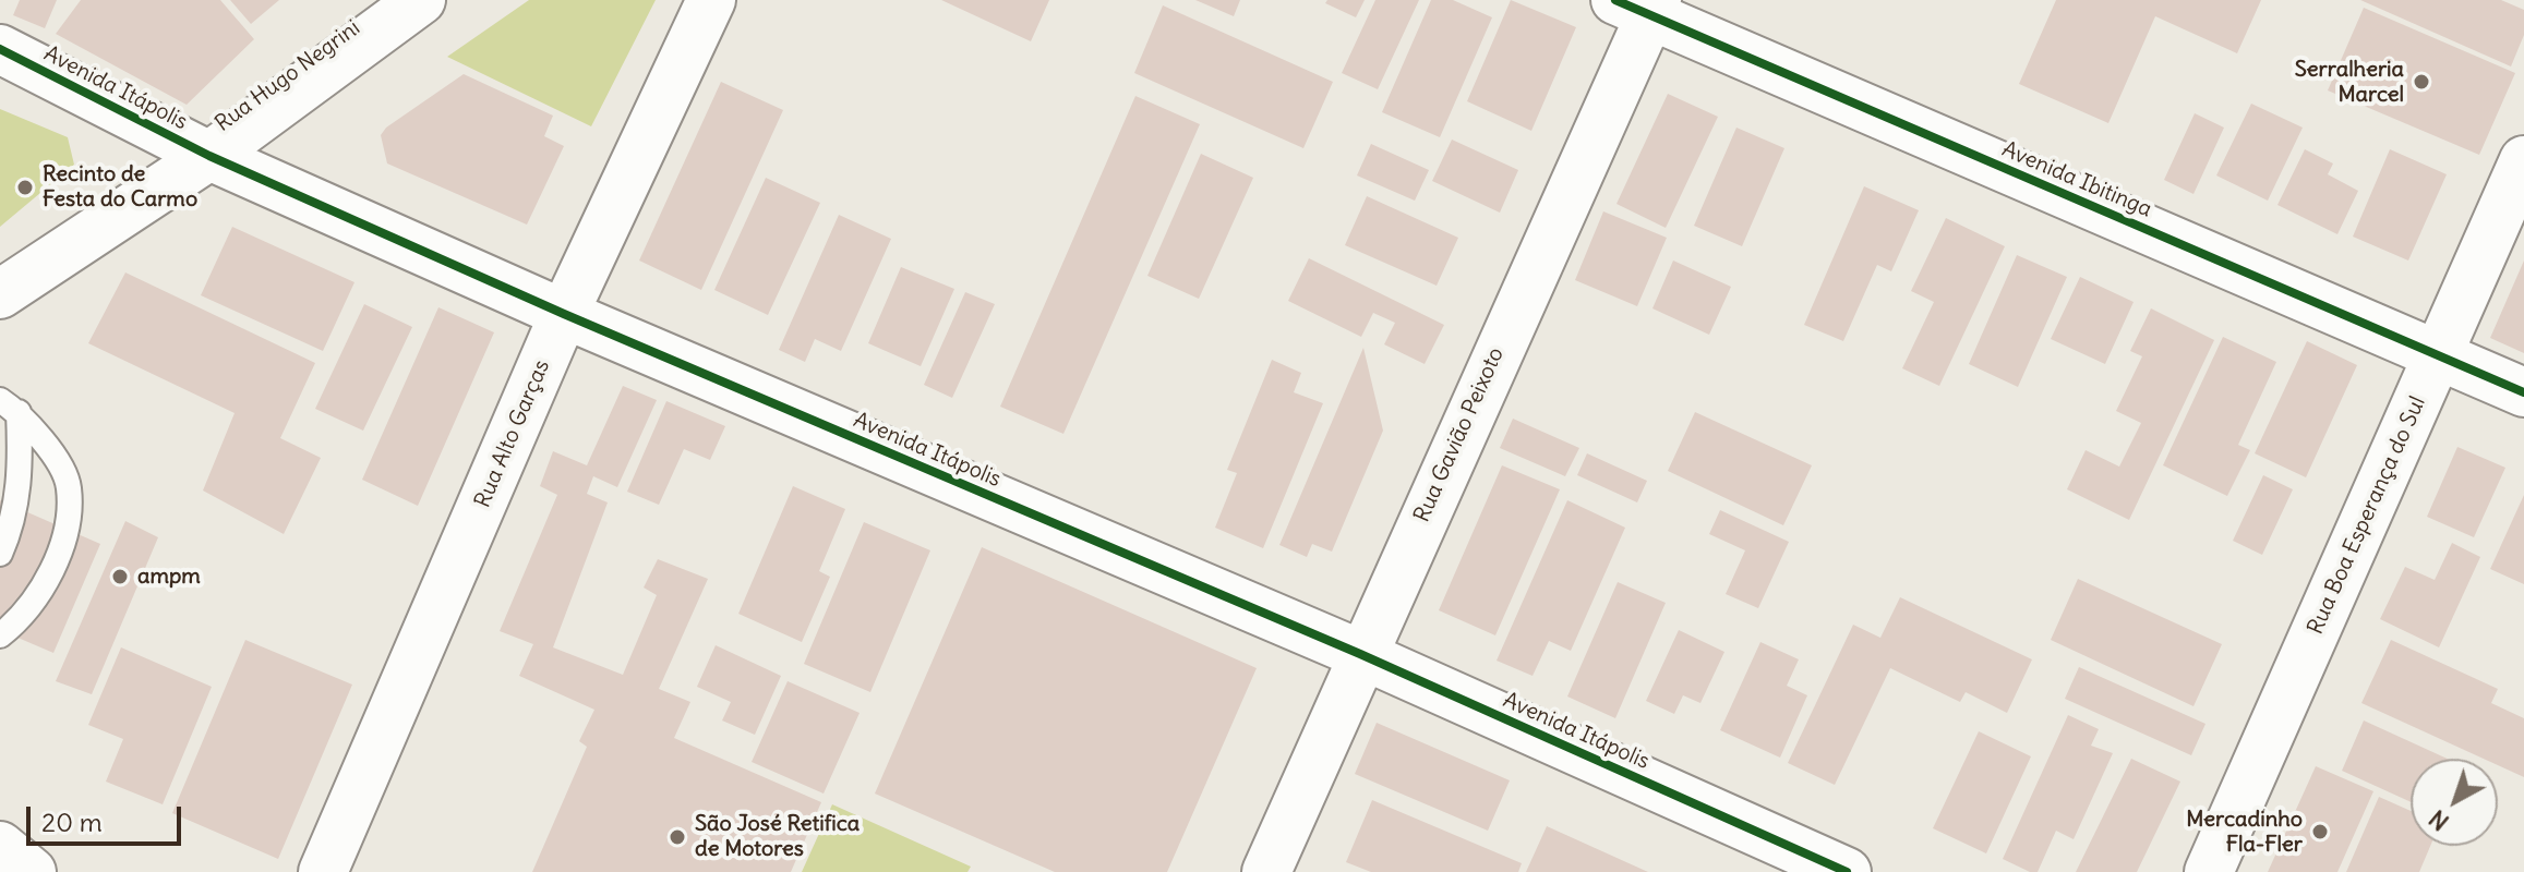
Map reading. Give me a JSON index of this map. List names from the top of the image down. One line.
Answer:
{"streets":{"street":["Rua Hugo Negrini","Avenida Itápolis","Avenida Ibitinga","Rua Alto Garças","Rua Gavião Peixoto","Rua Boa Esperança do Sul"]},"crossings":[["Rua Hugo Negrini","Avenida Itápolis"],["Avenida Itápolis","Rua Alto Garças"],["Avenida Itápolis","Rua Gavião Peixoto"],["Avenida Ibitinga","Rua Gavião Peixoto"],["Avenida Ibitinga","Rua Boa Esperança do Sul"]],"places":["Serralheria Marcel","Recinto de Festa do Carmo","ampm","Mercadinho Fla-Fler","São José Retifica de Motores"],"scale_bar":"20 m","north":"bottom left"}
